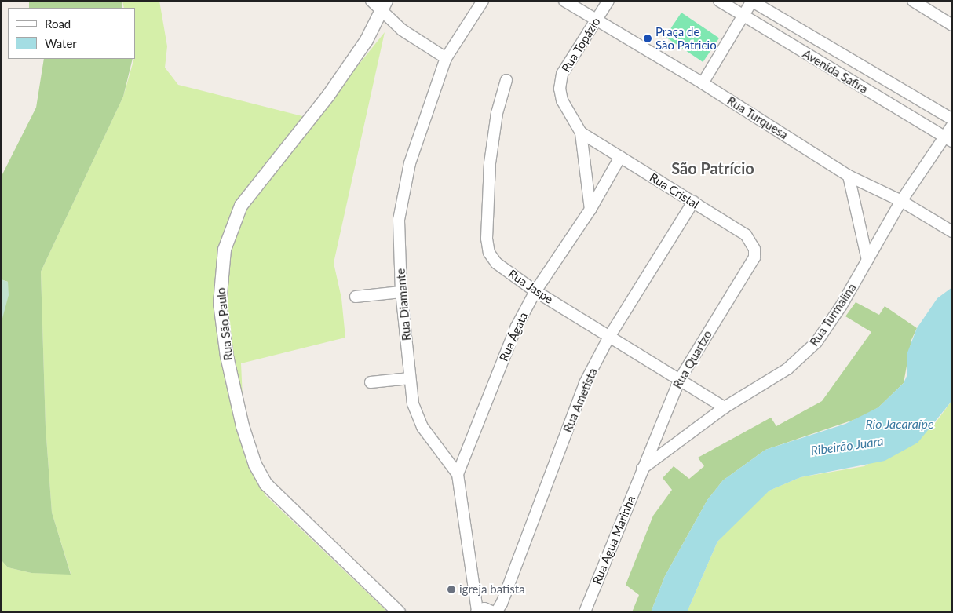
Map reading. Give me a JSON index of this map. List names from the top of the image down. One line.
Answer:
{"streets":{"street":["Rua Topázio","Avenida Safira","Rua Turquesa","Rua Cristal","Rua Jaspe","Rua Diamante","Rua Turmalina","Rua São Paulo","Rua Ágata","Rua Quartzo","Rua Ametista","Rua Água Marinha"]},"crossings":[["Rua Topázio","Rua Turquesa"],["Rua Topázio","Rua Cristal"],["Avenida Safira","Rua Turmalina"],["Rua Turquesa","Rua Turmalina"],["Rua Cristal","Rua Ágata"],["Rua Cristal","Rua Quartzo"],["Rua Cristal","Rua Ametista"],["Rua Jaspe","Rua Turmalina"],["Rua Jaspe","Rua Ágata"],["Rua Jaspe","Rua Quartzo"],["Rua Jaspe","Rua Ametista"],["Rua Diamante","Rua Ágata"],["Rua Turmalina","Rua Quartzo"],["Rua Turmalina","Rua Água Marinha"],["Rua Quartzo","Rua Água Marinha"]],"districts":["São Patrício"],"water":["Rio Jacaraípe","Ribeirão Juara"],"places":["Praça de São Patricio","igreja batista"],"legend":["Road","Water"]}
